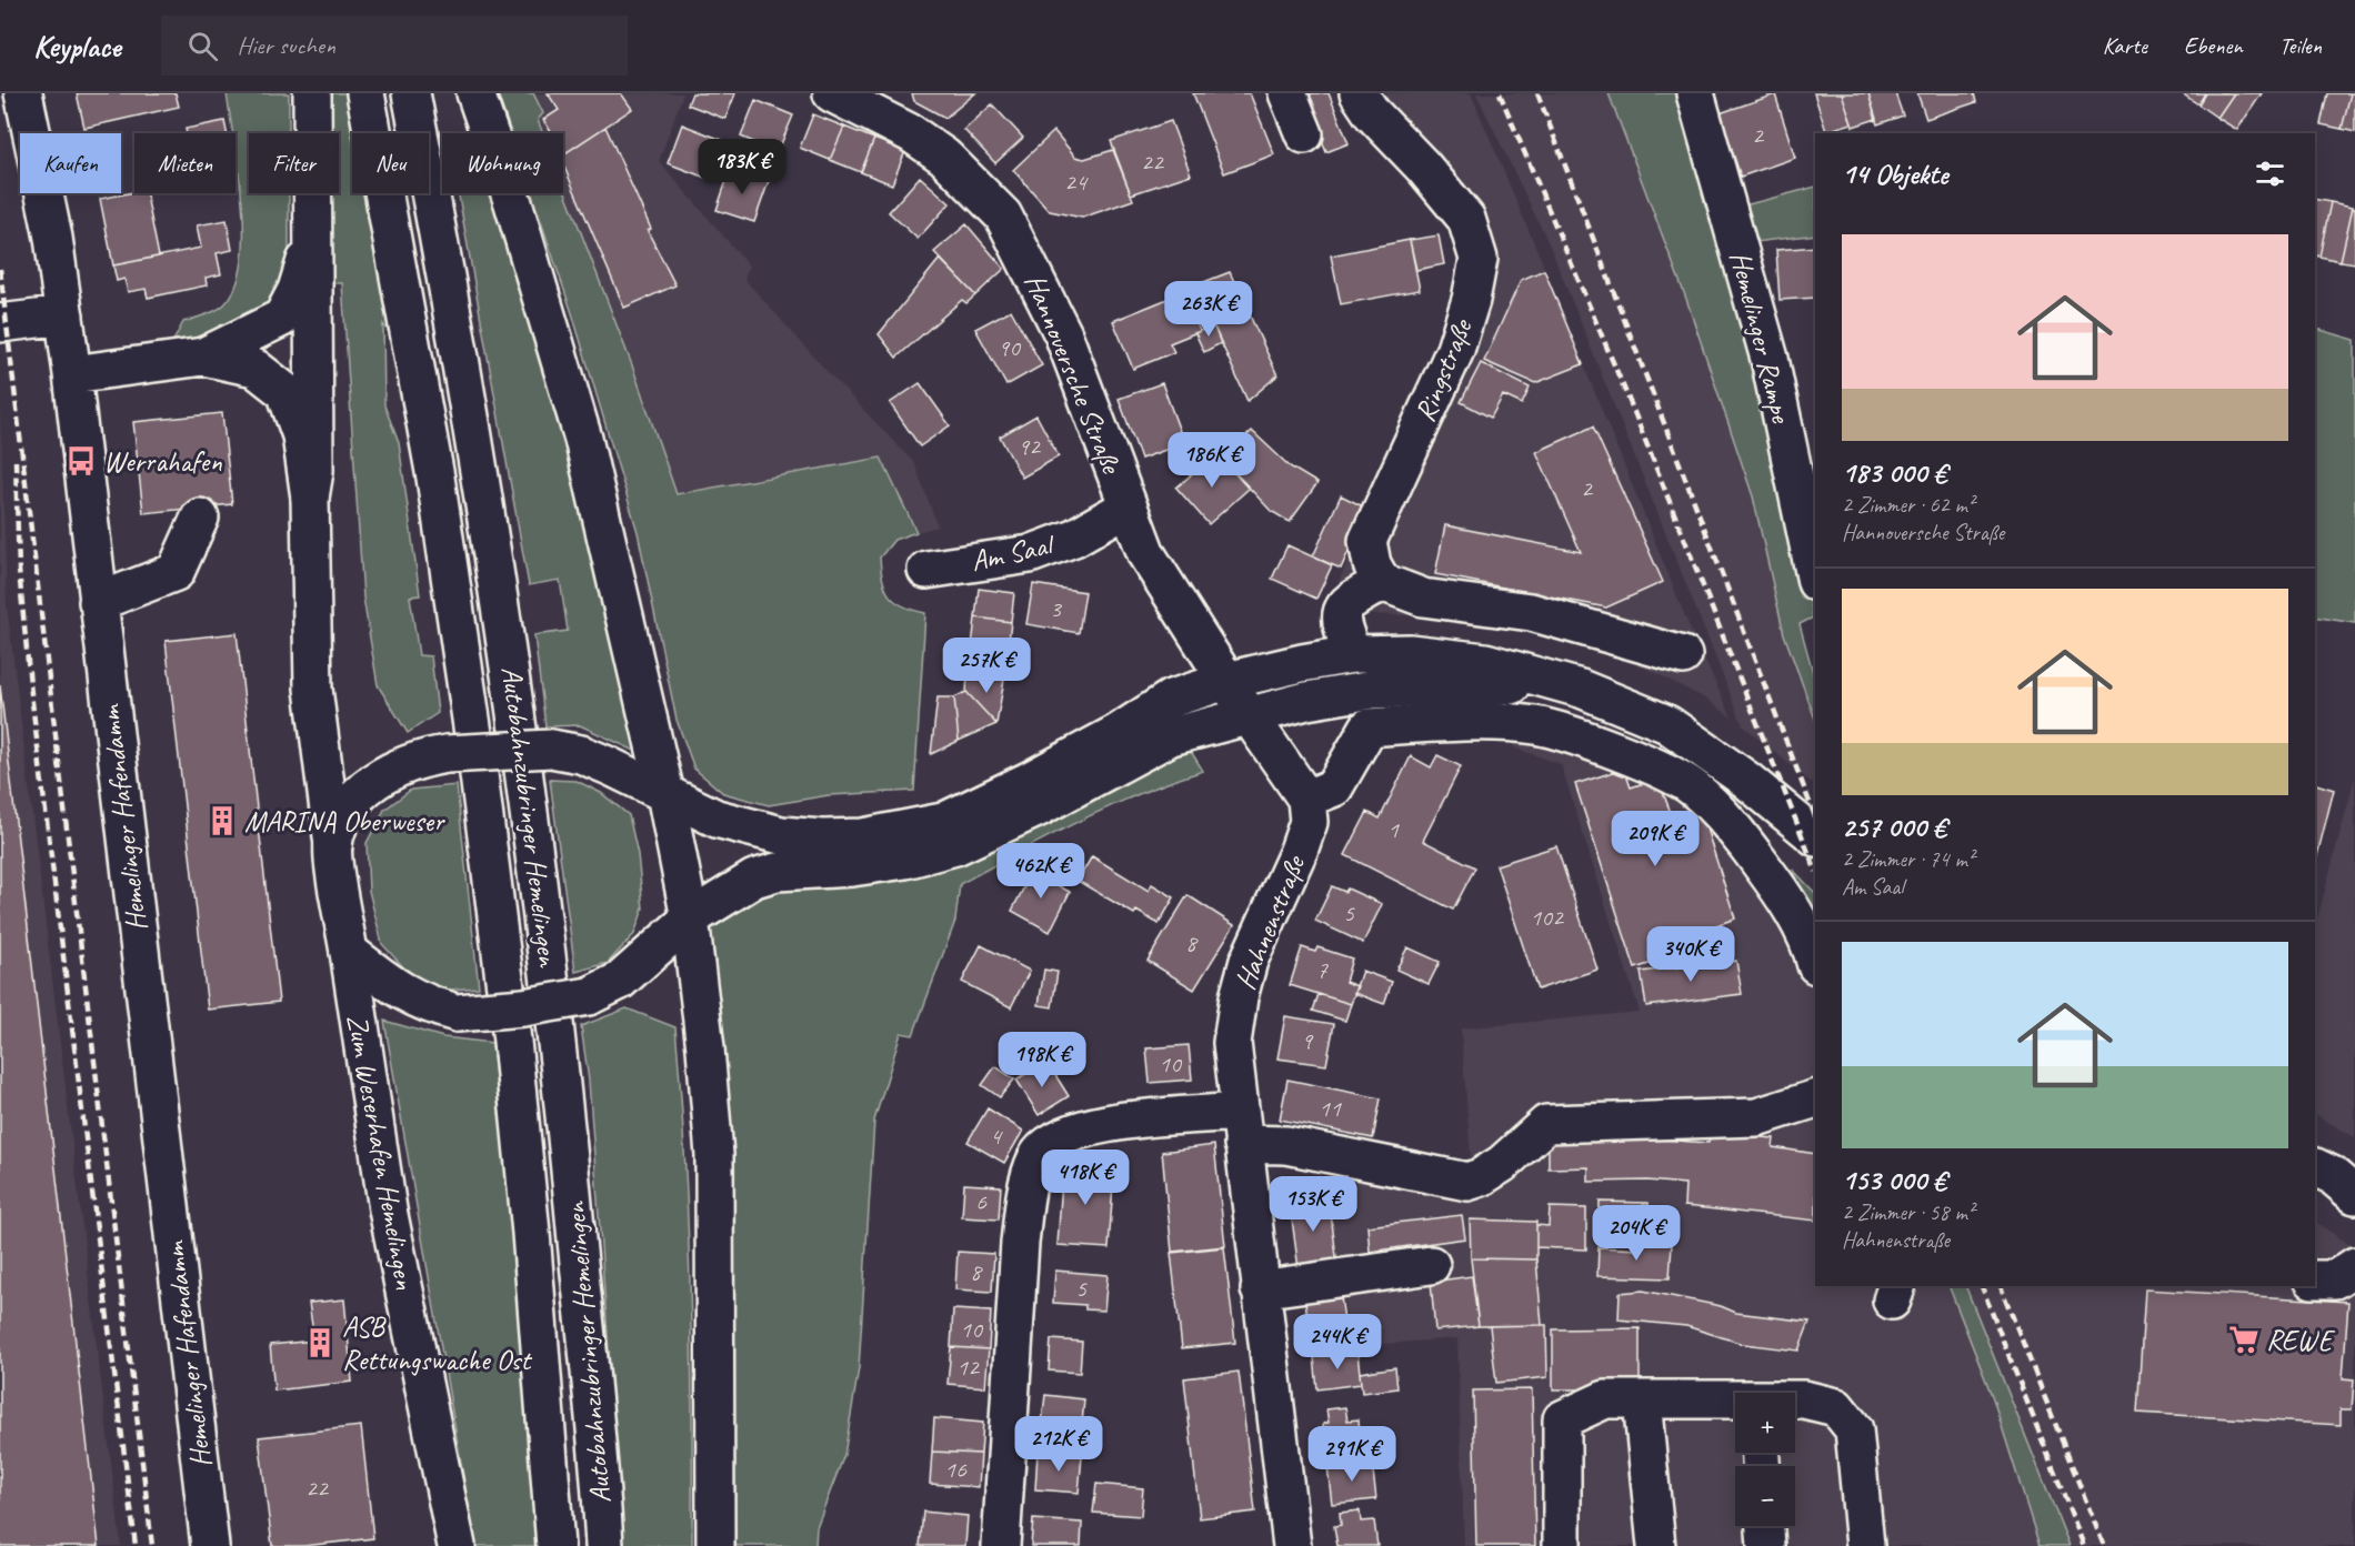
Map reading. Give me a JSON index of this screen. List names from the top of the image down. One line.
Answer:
{"streets":{"main road":["Hemelinger Rampe","Ringstraße","Hannoversche Straße","Am Saal","Autobahnzubringer Hemelingen","Hemelinger Hafendamm","Hahnenstraße","Zum Weserhafen Hemelingen"]},"crossings":[["Hannoversche Straße","Am Saal"]],"places":{"bus stop":["Werrahafen"],"building":["MARINA Oberweser","ASB Rettungswache Ost"],"supermarket":["REWE"]},"house_numbers":["2","22","24","90","92","2","3","1","5","102","8","7","9","10","11","4","6","8","5","10","12","16","22"],"page":{"header":"Keyplace","search":"Hier suchen","nav":["Karte","Ebenen","Teilen"],"chip":["Kaufen","Mieten","Filter","Neu","Wohnung"],"heading":"14 Objekte","price":["183K €","263K €","186K €","257K €","209K €","462K €","340K €","198K €","418K €","153K €","204K €","244K €","212K €","291K €"],"list":[{"name":"183 000 €","note":"2 Zimmer · 62 m² · Hannoversche Straße"},{"name":"257 000 €","note":"2 Zimmer · 74 m² · Am Saal"},{"name":"153 000 €","note":"2 Zimmer · 58 m² · Hahnenstraße"}],"map_buttons":["+","−"]}}
